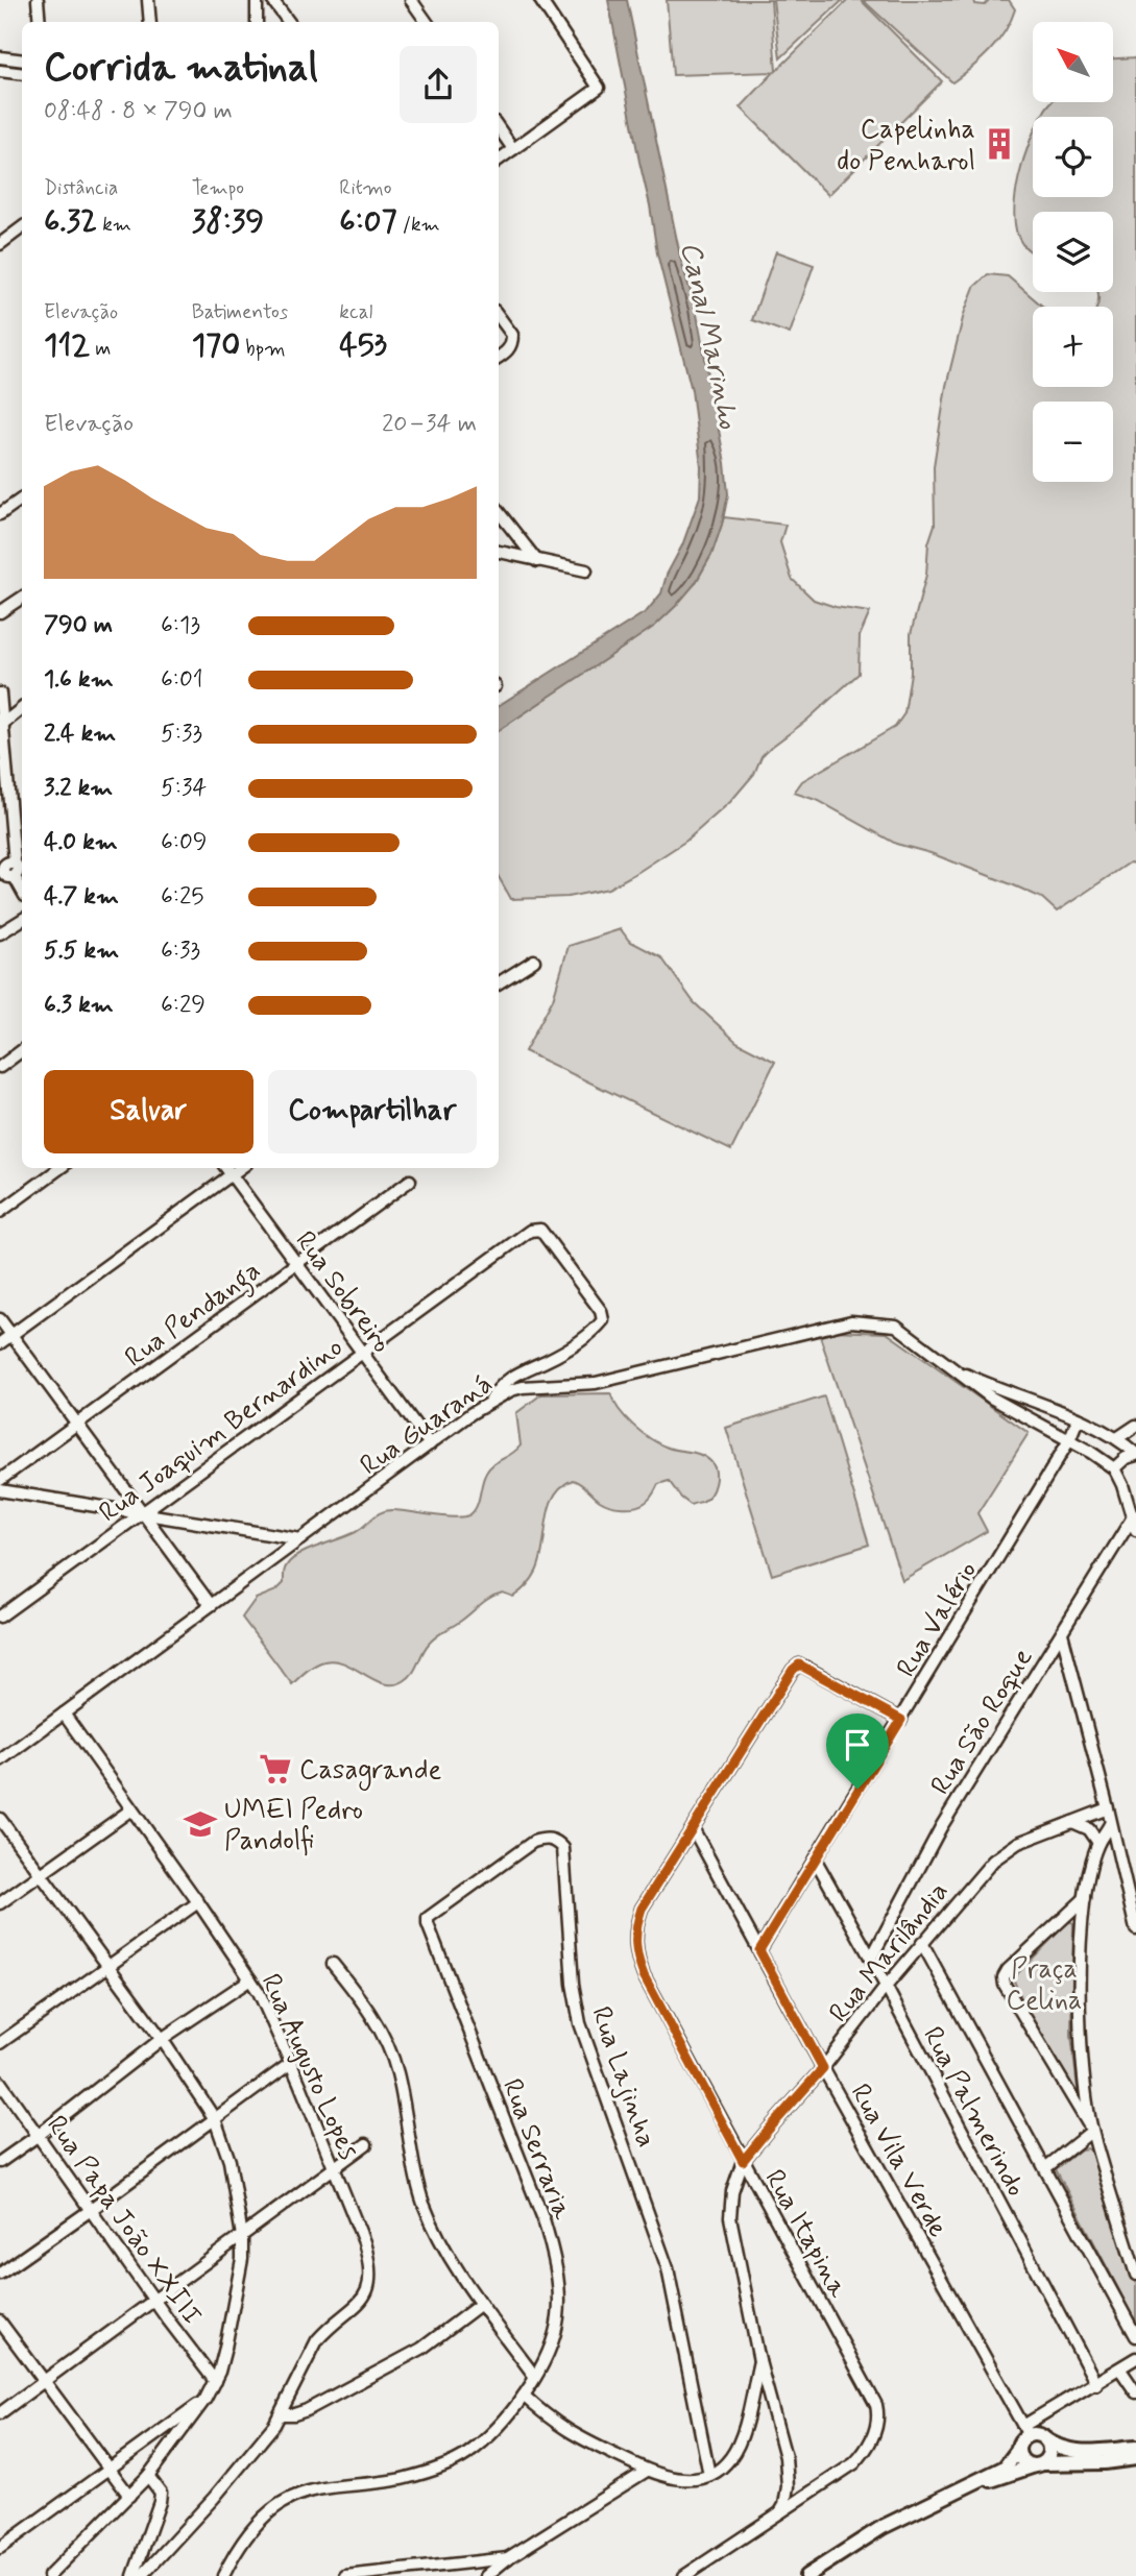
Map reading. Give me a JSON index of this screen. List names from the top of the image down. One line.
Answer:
{"streets":{"street":["Rua Sobreiro","Rua Pendanga","Rua Guaraná","Rua Joaquim Bernardino","Rua Valério","Rua São Roque","Rua Marilândia","Rua Augusto Lopes","Rua Lajinha","Rua Palmerindo","Rua Serraria","Rua Vila Verde","Rua Papa João XXIII","Rua Itapina"]},"crossings":[["Rua Sobreiro","Rua Pendanga"],["Rua Sobreiro","Rua Guaraná"],["Rua Sobreiro","Rua Joaquim Bernardino"],["Rua Guaraná","Rua Joaquim Bernardino"],["Rua Guaraná","Rua Valério"],["Rua Guaraná","Rua Augusto Lopes"],["Rua Valério","Rua Palmerindo"],["Rua Valério","Rua Vila Verde"],["Rua Valério","Rua Itapina"],["Rua São Roque","Rua Palmerindo"],["Rua Marilândia","Rua Palmerindo"],["Rua Marilândia","Rua Vila Verde"],["Rua Marilândia","Rua Itapina"],["Rua Lajinha","Rua Serraria"],["Rua Vila Verde","Rua Itapina"]],"water":["Canal Marinho"],"parks":["Praça Celina"],"places":{"building":["Capelinha do Penharol"],"supermarket":["Casagrande"],"school or university":["UMEI Pedro Pandolfi"]},"north":"top left","page":{"map_buttons":["+","−"],"heading":["Corrida matinal","08:48 · 8 × 790 m"],"stats":[["Distância","6.32 km"],["Tempo","38:39"],["Ritmo","6:07 /km"],["Elevação","112 m"],["Batimentos","170 bpm"],["kcal","453"]],"chart":["Elevação","20–34 m"],"list":[{"name":"790 m","note":"6:13"},{"name":"1.6 km","note":"6:01"},{"name":"2.4 km","note":"5:33"},{"name":"3.2 km","note":"5:34"},{"name":"4.0 km","note":"6:09"},{"name":"4.7 km","note":"6:25"},{"name":"5.5 km","note":"6:33"},{"name":"6.3 km","note":"6:29"}],"buttons":["Salvar","Compartilhar"]}}
